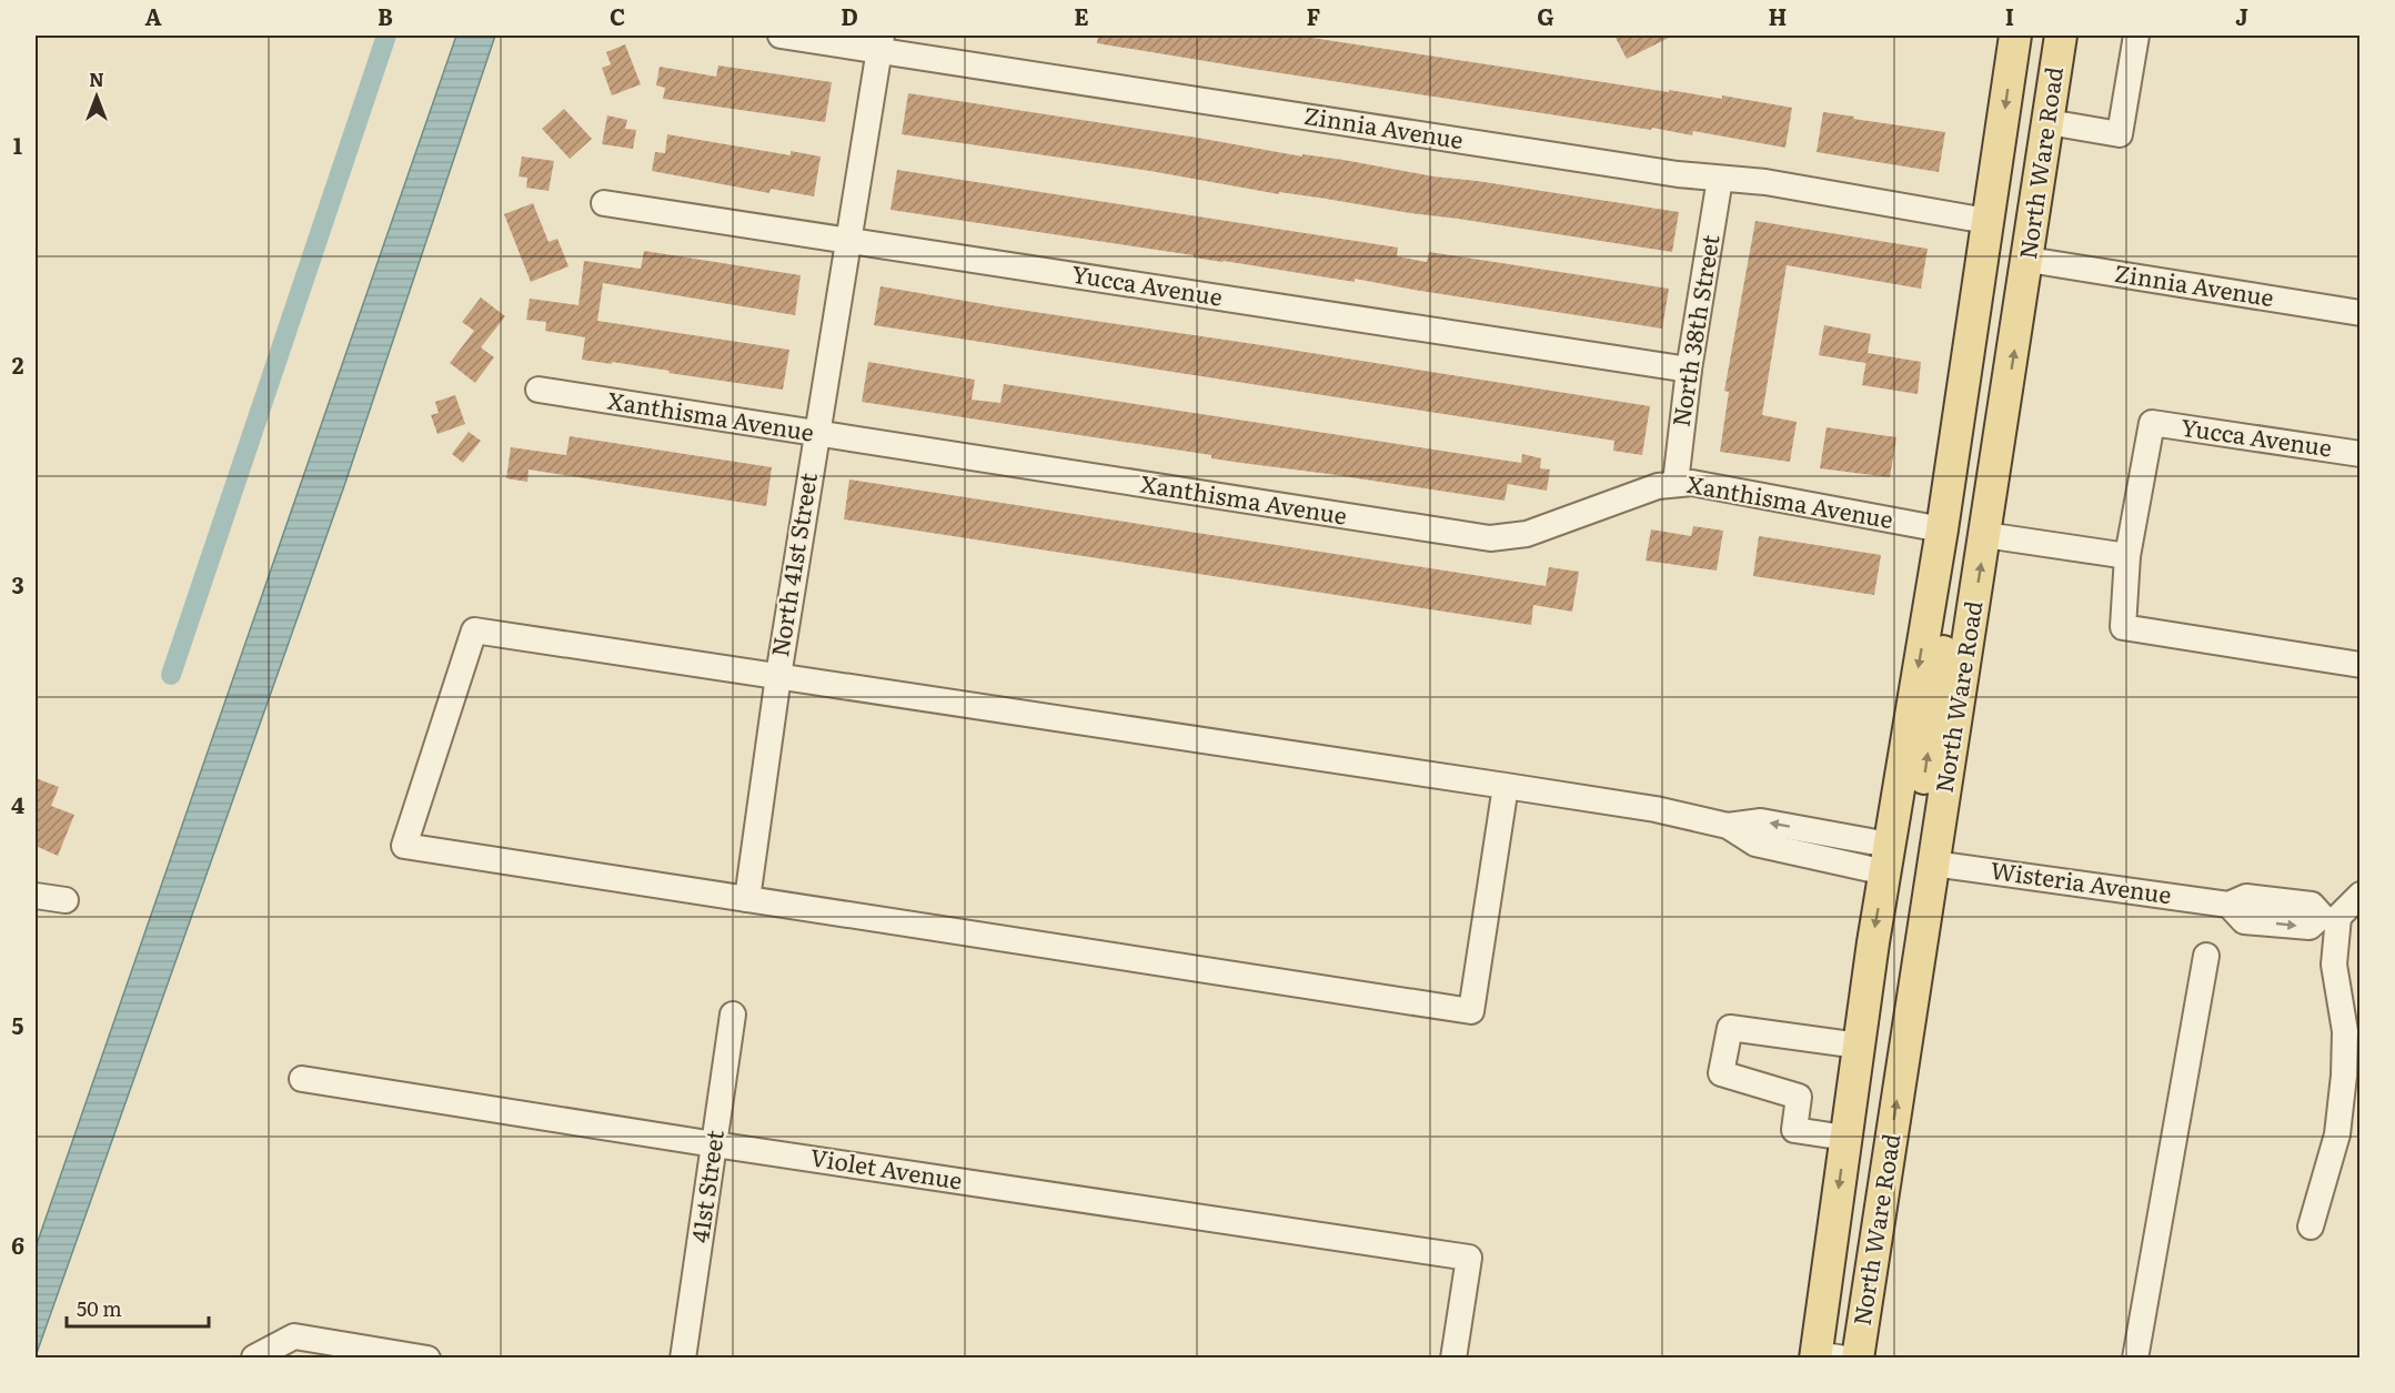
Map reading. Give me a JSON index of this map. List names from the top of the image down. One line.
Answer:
{"streets":{"main road":["North Ware Road"],"street":["Zinnia Avenue","Yucca Avenue","North 38th Street","Xanthisma Avenue","North 41st Street","Wisteria Avenue","Violet Avenue","41st Street"]},"crossings":[["Zinnia Avenue","North Ware Road"],["Zinnia Avenue","North 38th Street"],["Zinnia Avenue","North 41st Street"],["North Ware Road","Xanthisma Avenue"],["North Ware Road","Wisteria Avenue"],["Yucca Avenue","North 38th Street"],["Yucca Avenue","North 41st Street"],["North 38th Street","Xanthisma Avenue"],["Xanthisma Avenue","North 41st Street"],["Violet Avenue","41st Street"]],"scale_bar":"50 m","north":"top","grid":{"columns":["A","B","C","D","E","F","G","H","I","J"],"rows":["1","2","3","4","5","6"]}}
